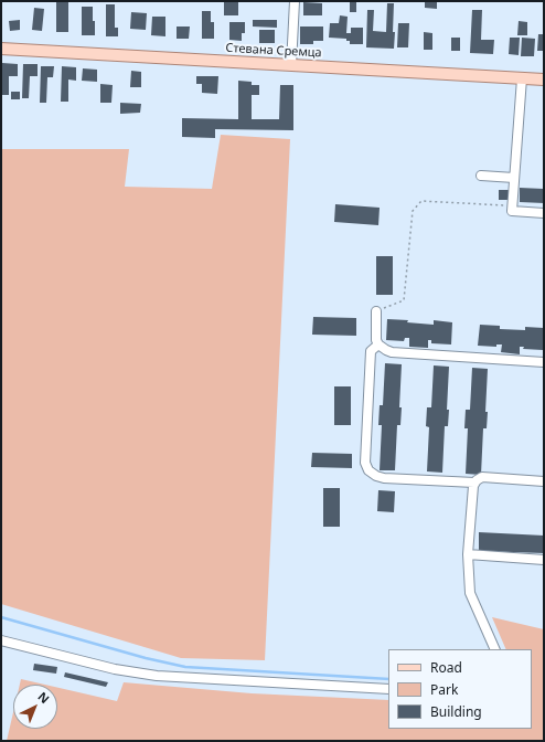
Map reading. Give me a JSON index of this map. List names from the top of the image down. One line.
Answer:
{"streets":{"main road":["Стевана Сремца"]},"legend":["Road","Park","Building"],"north":"top right"}
